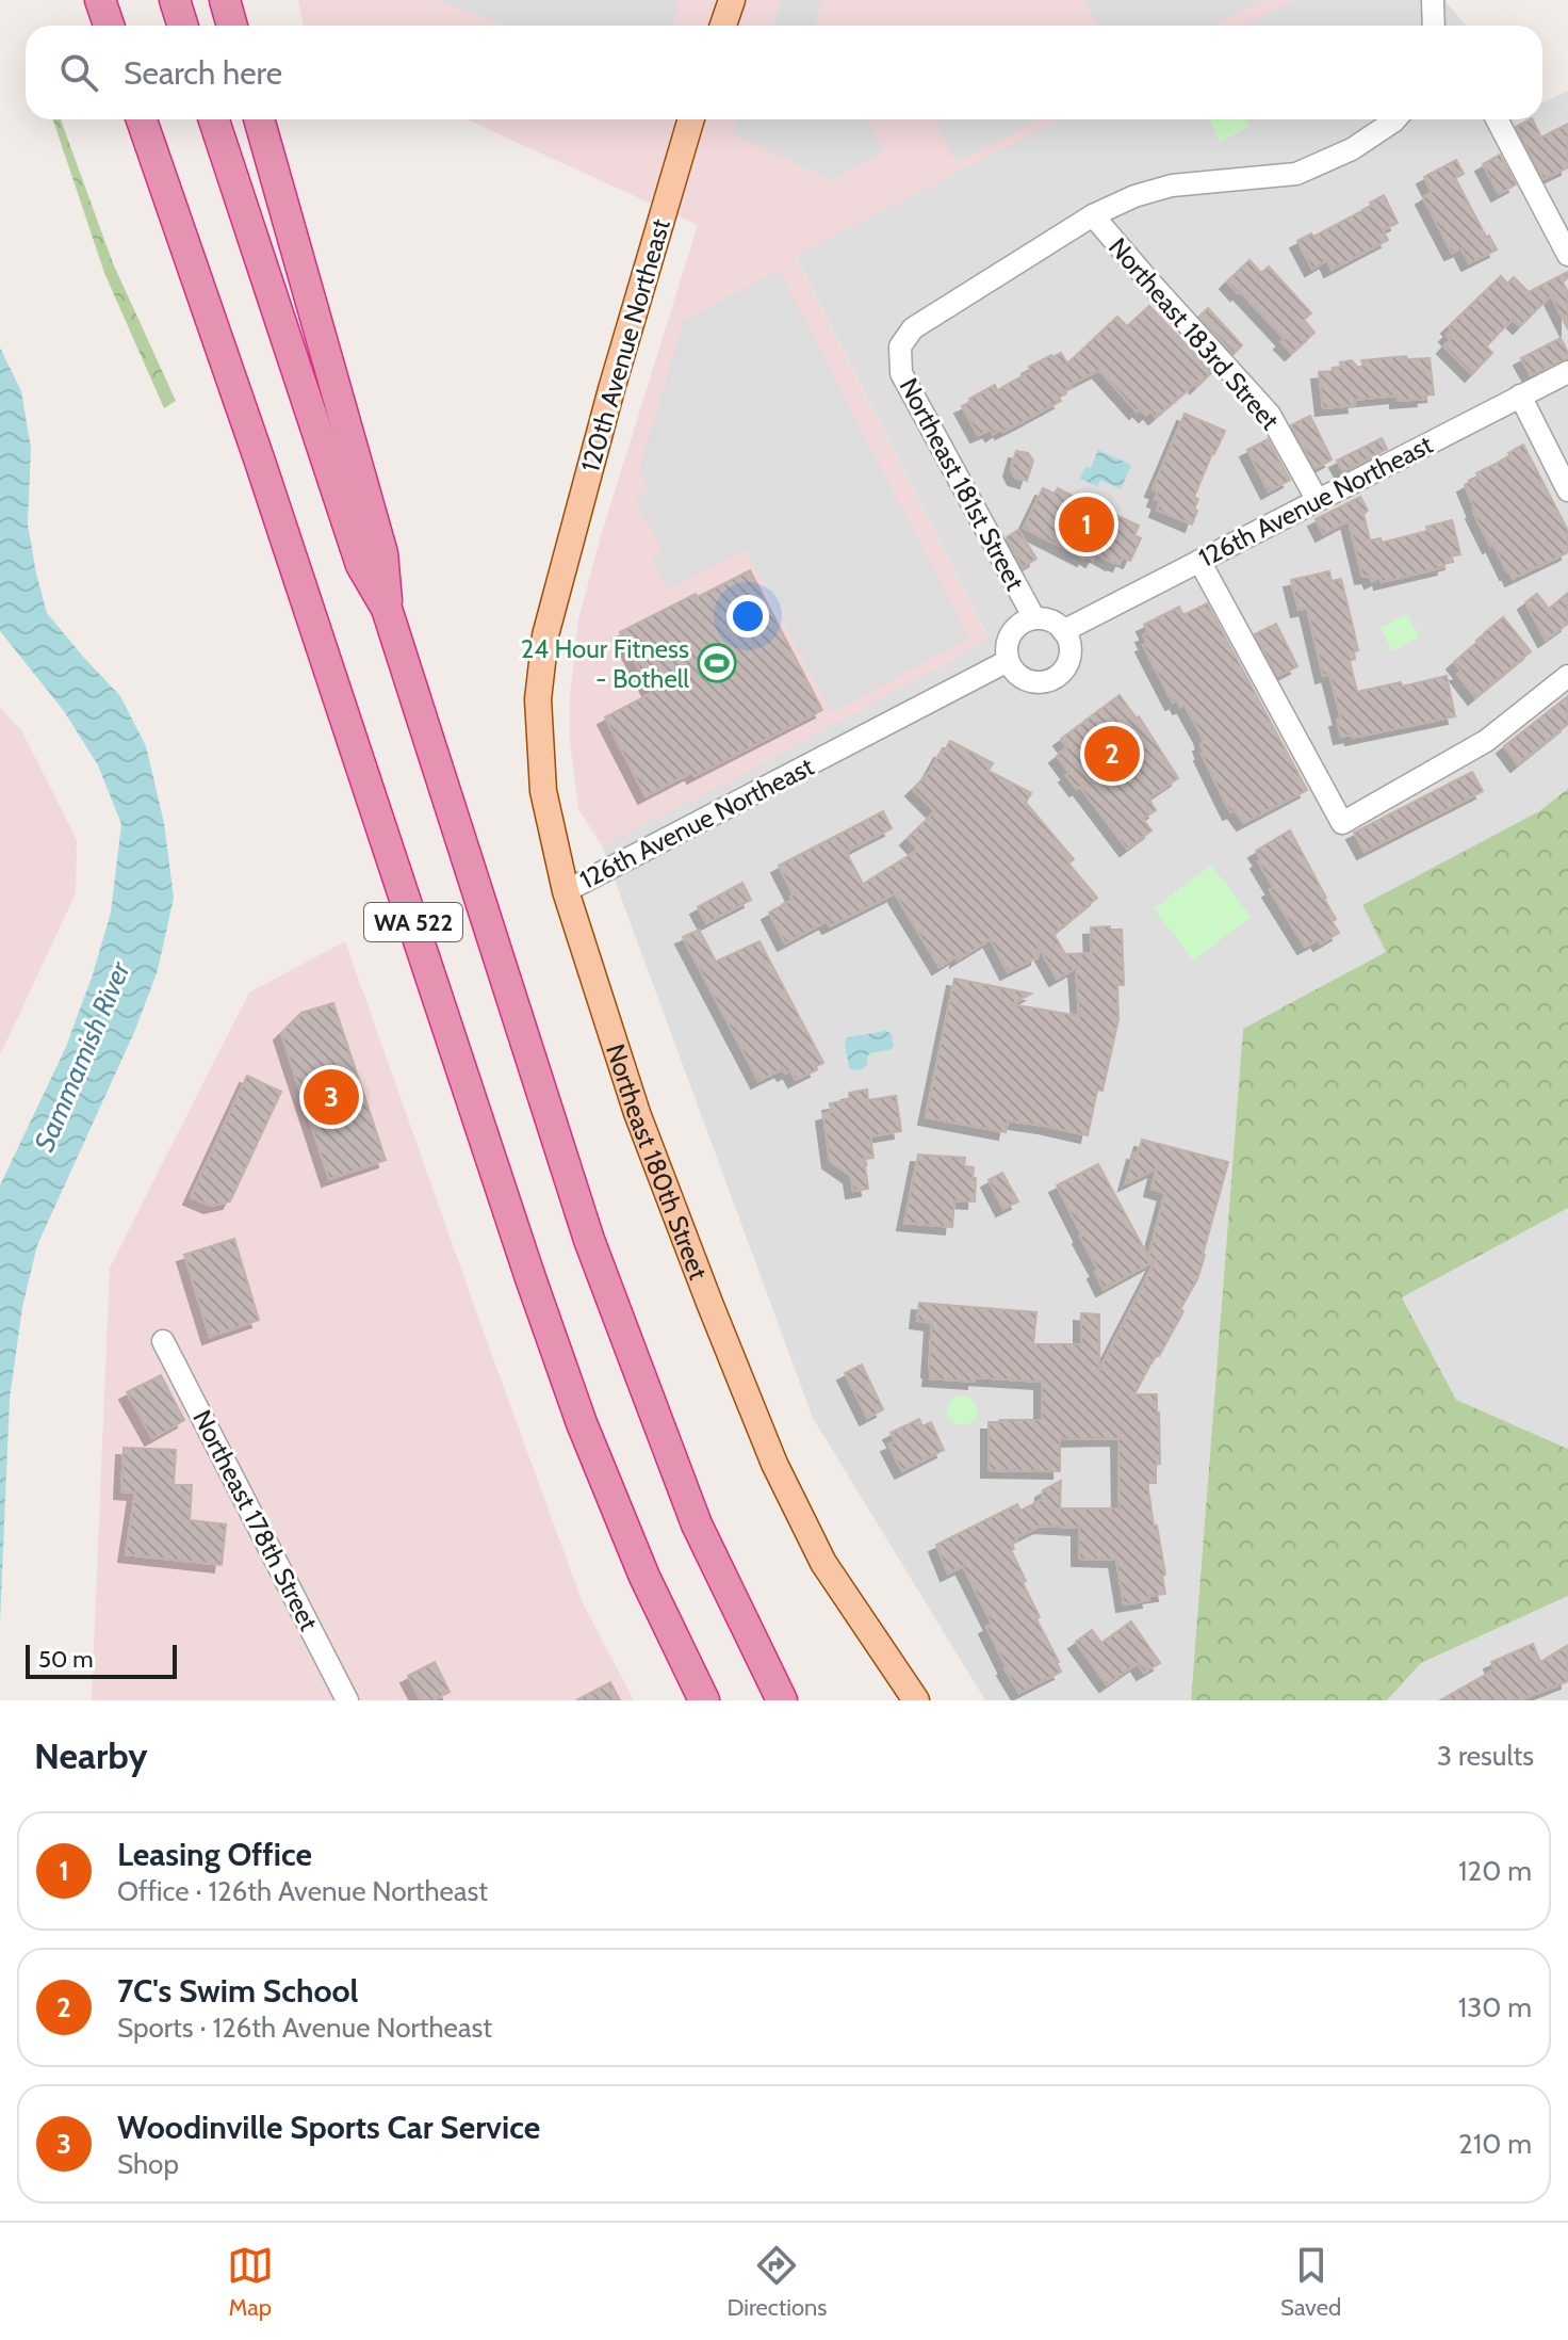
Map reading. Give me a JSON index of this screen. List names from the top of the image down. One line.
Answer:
{"streets":{"highway":["WA 522"],"main road":["120th Avenue Northeast","Northeast 180th Street"],"street":["Northeast 183rd Street","Northeast 181st Street","126th Avenue Northeast","Northeast 178th Street"]},"crossings":[["Northeast 183rd Street","Northeast 181st Street"],["Northeast 183rd Street","126th Avenue Northeast"],["120th Avenue Northeast","Northeast 180th Street"],["Northeast 181st Street","126th Avenue Northeast"],["126th Avenue Northeast","Northeast 180th Street"]],"water":["Sammamish River"],"places":{"sports":["24 Hour Fitness - Bothell"]},"scale_bar":"50 m","page":{"search":"Search here","pins":["1","2","3"],"scale":"50 m","heading":["Nearby","3 results"],"list":[{"mark":"1","name":"Leasing Office","note":"Office · 126th Avenue Northeast","value":"120 m"},{"mark":"2","name":"7C's Swim School","note":"Sports · 126th Avenue Northeast","value":"130 m"},{"mark":"3","name":"Woodinville Sports Car Service","note":"Shop","value":"210 m"}],"nav":["Map","Directions","Saved"]}}
